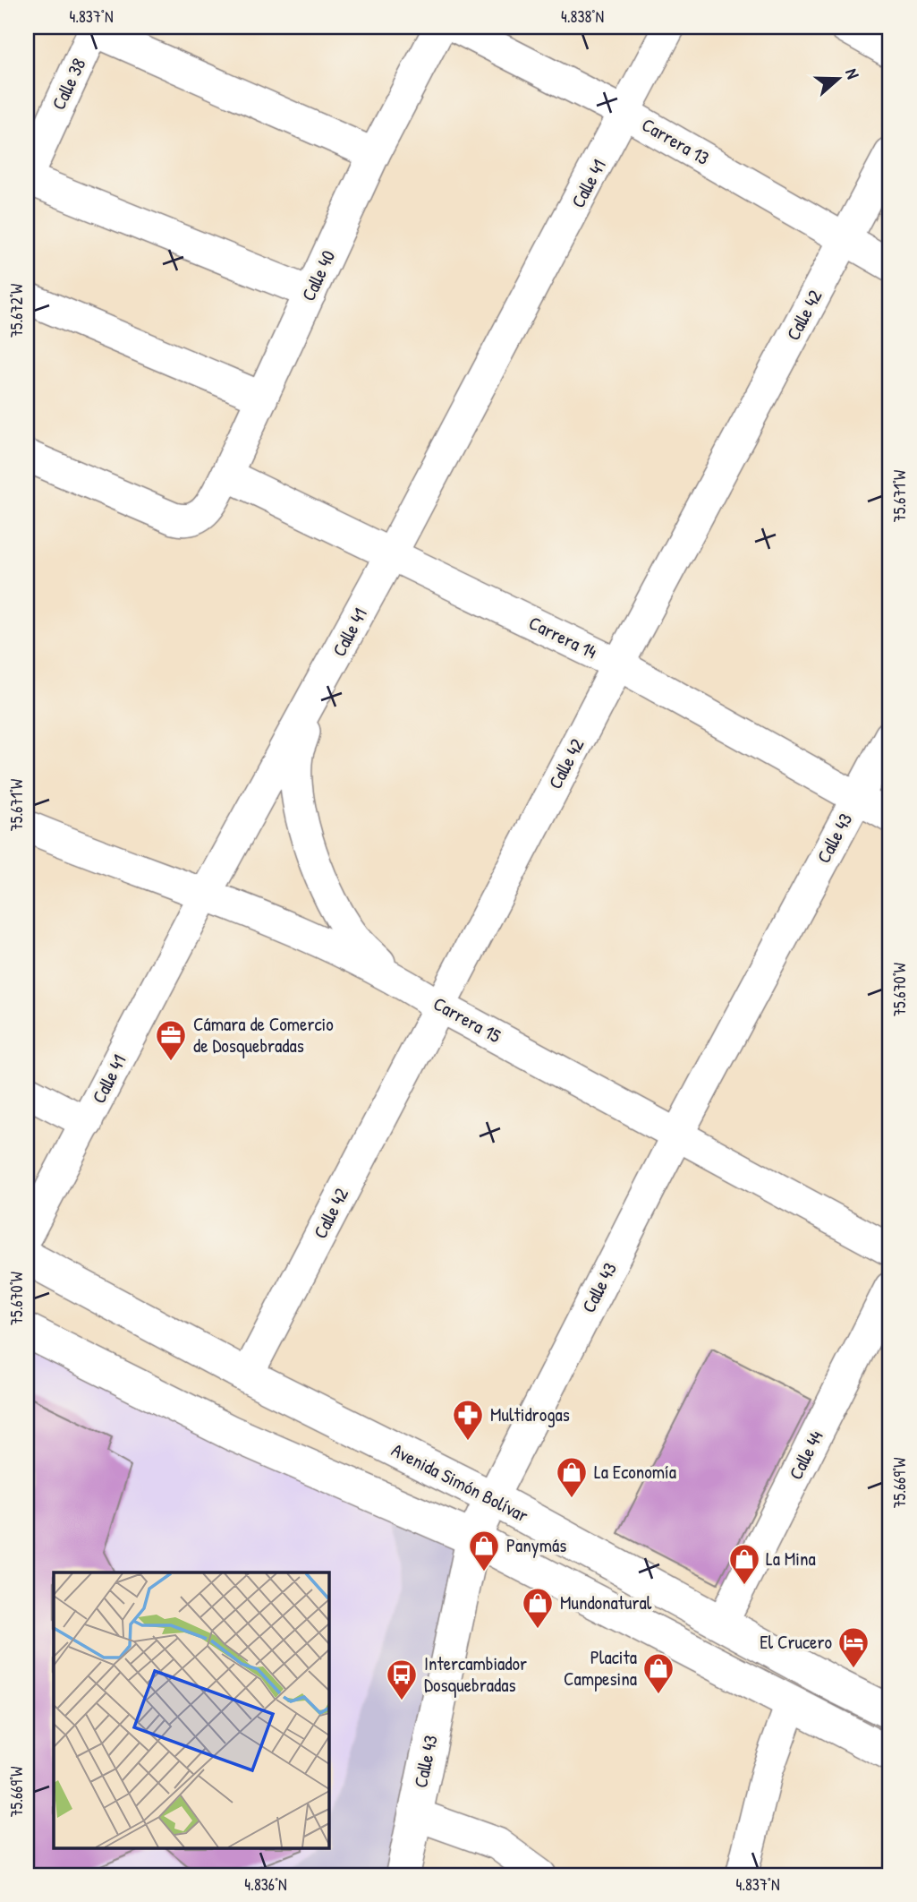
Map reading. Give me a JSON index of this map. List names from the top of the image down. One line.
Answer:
{"streets":{"main road":["Calle 43","Avenida Simón Bolívar"],"street":["Calle 38","Carrera 13","Calle 41","Calle 40","Calle 42","Carrera 14","Carrera 15","Calle 44"]},"crossings":[["Carrera 13","Calle 41"],["Carrera 13","Calle 42"],["Calle 41","Carrera 14"],["Calle 41","Carrera 15"],["Calle 40","Carrera 14"],["Calle 42","Carrera 14"],["Calle 42","Carrera 15"],["Calle 42","Avenida Simón Bolívar"],["Carrera 14","Calle 43"],["Calle 43","Carrera 15"],["Calle 43","Avenida Simón Bolívar"],["Calle 44","Avenida Simón Bolívar"]],"places":{"office":["Cámara de Comercio de Dosquebradas"],"pharmacy":["Multidrogas"],"shop":["La Economía","Panymás","La Mina","Mundonatural","Placita Campesina"],"hotel":["El Crucero"],"bus stop":["Intercambiador Dosquebradas"]},"north":"right","coordinates":["4.837°N","4.838°N","75.672°W","75.671°W","75.670°W","75.669°W","4.836°N"]}
